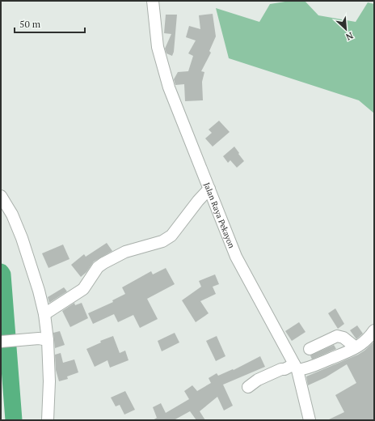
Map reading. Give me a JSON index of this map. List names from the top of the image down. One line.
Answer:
{"streets":{"street":["Jalan Raya Pekayon"]},"scale_bar":"50 m","north":"bottom right"}
